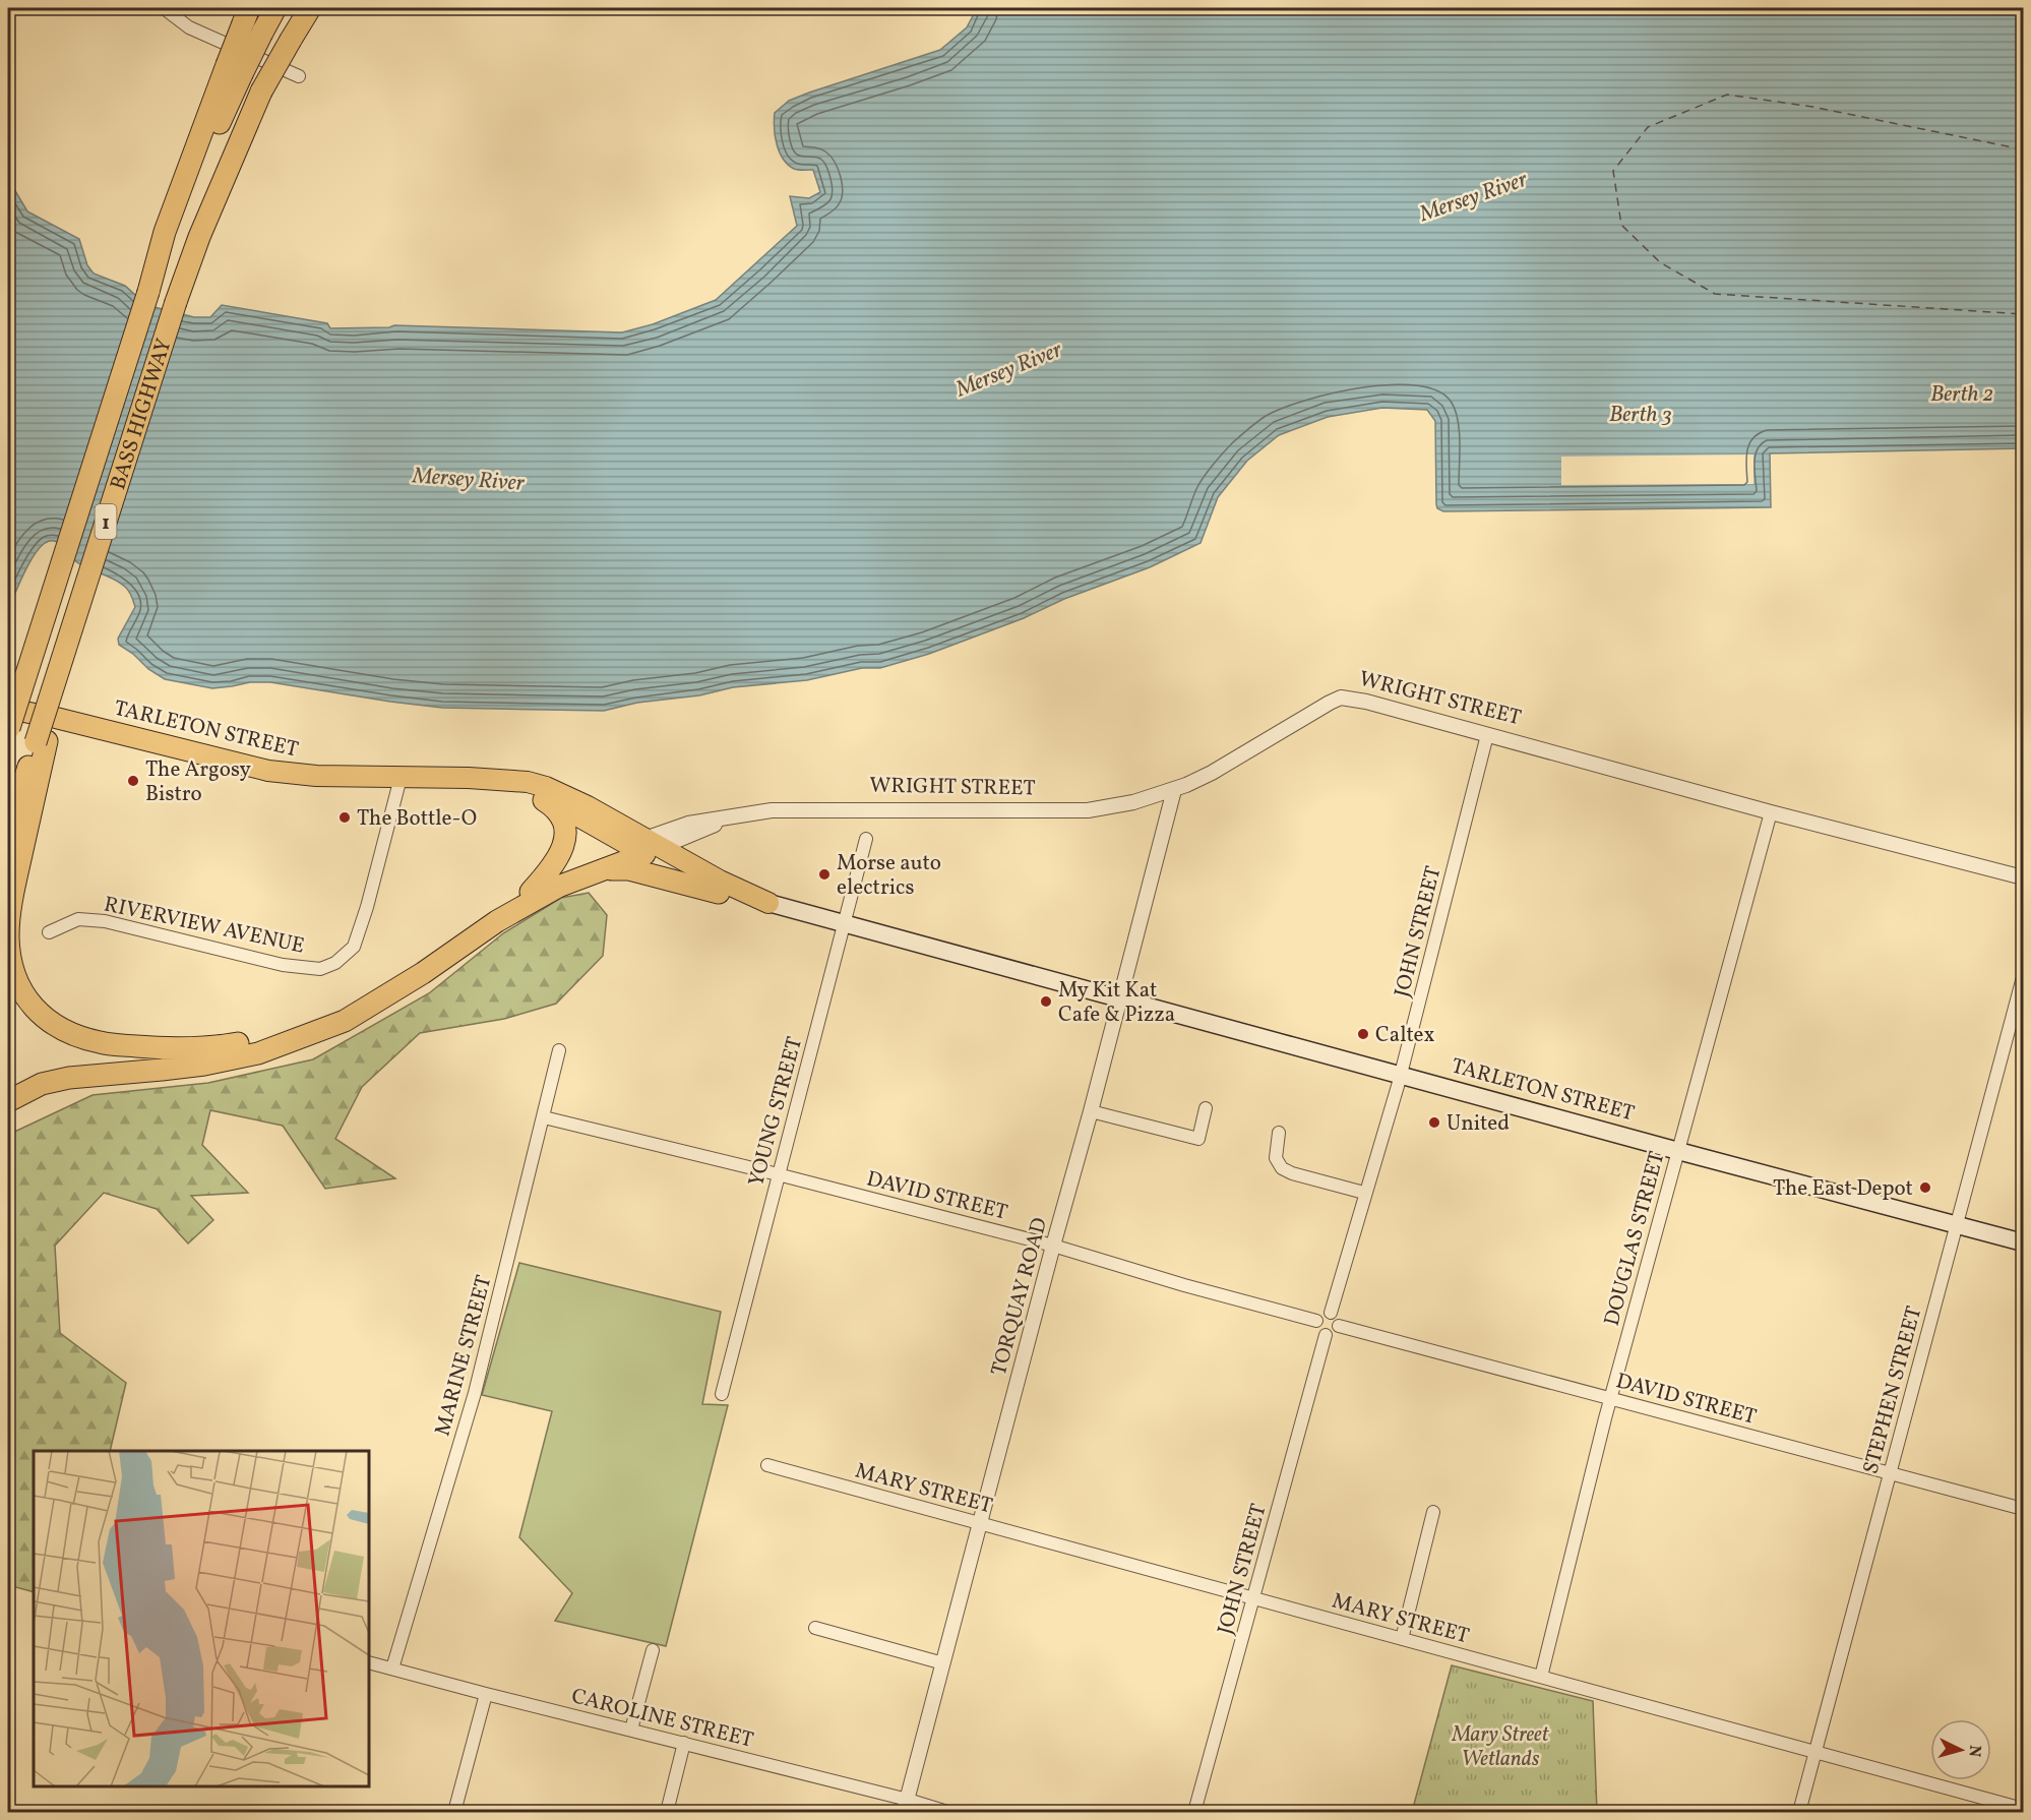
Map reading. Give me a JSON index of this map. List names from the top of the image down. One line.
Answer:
{"streets":{"highway":["BASS HIGHWAY","1","TARLETON STREET"],"street":["WRIGHT STREET","RIVERVIEW AVENUE","JOHN STREET","YOUNG STREET","DAVID STREET","DOUGLAS STREET","TORQUAY ROAD","MARINE STREET","STEPHEN STREET","MARY STREET","CAROLINE STREET"]},"crossings":[["BASS HIGHWAY","TARLETON STREET"],["WRIGHT STREET","TARLETON STREET"],["WRIGHT STREET","JOHN STREET"],["WRIGHT STREET","DOUGLAS STREET"],["WRIGHT STREET","TORQUAY ROAD"],["TARLETON STREET","RIVERVIEW AVENUE"],["TARLETON STREET","JOHN STREET"],["TARLETON STREET","YOUNG STREET"],["TARLETON STREET","DOUGLAS STREET"],["TARLETON STREET","TORQUAY ROAD"],["TARLETON STREET","STEPHEN STREET"],["JOHN STREET","DAVID STREET"],["JOHN STREET","MARY STREET"],["YOUNG STREET","DAVID STREET"],["DAVID STREET","DOUGLAS STREET"],["DAVID STREET","TORQUAY ROAD"],["DAVID STREET","MARINE STREET"],["DAVID STREET","STEPHEN STREET"],["DOUGLAS STREET","MARY STREET"],["TORQUAY ROAD","MARY STREET"],["TORQUAY ROAD","CAROLINE STREET"],["MARINE STREET","CAROLINE STREET"],["STEPHEN STREET","MARY STREET"]],"water":["Mersey River","Berth 2","Berth 3"],"parks":["Mary Street Wetlands"],"places":["The Argosy Bistro","The Bottle-O","Morse auto electrics","My Kit Kat Cafe & Pizza","Caltex","United","The East Depot"],"north":"right"}
